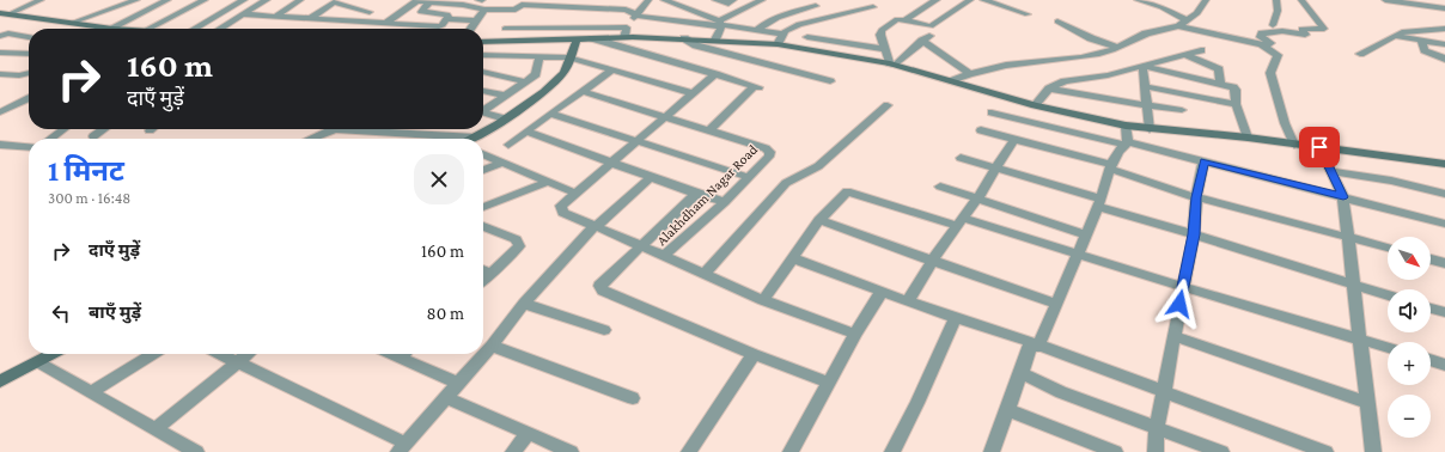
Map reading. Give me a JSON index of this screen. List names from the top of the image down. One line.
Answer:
{"streets":{"street":["Alakhdham Nagar Road"]},"north":"bottom right","page":{"turn":["160 m","दाएँ मुड़ें"],"heading":["1 मिनट","300 m · 16:48"],"list":[{"name":"दाएँ मुड़ें","value":"160 m"},{"name":"बाएँ मुड़ें","value":"80 m"}],"map_buttons":["+","−"]}}
